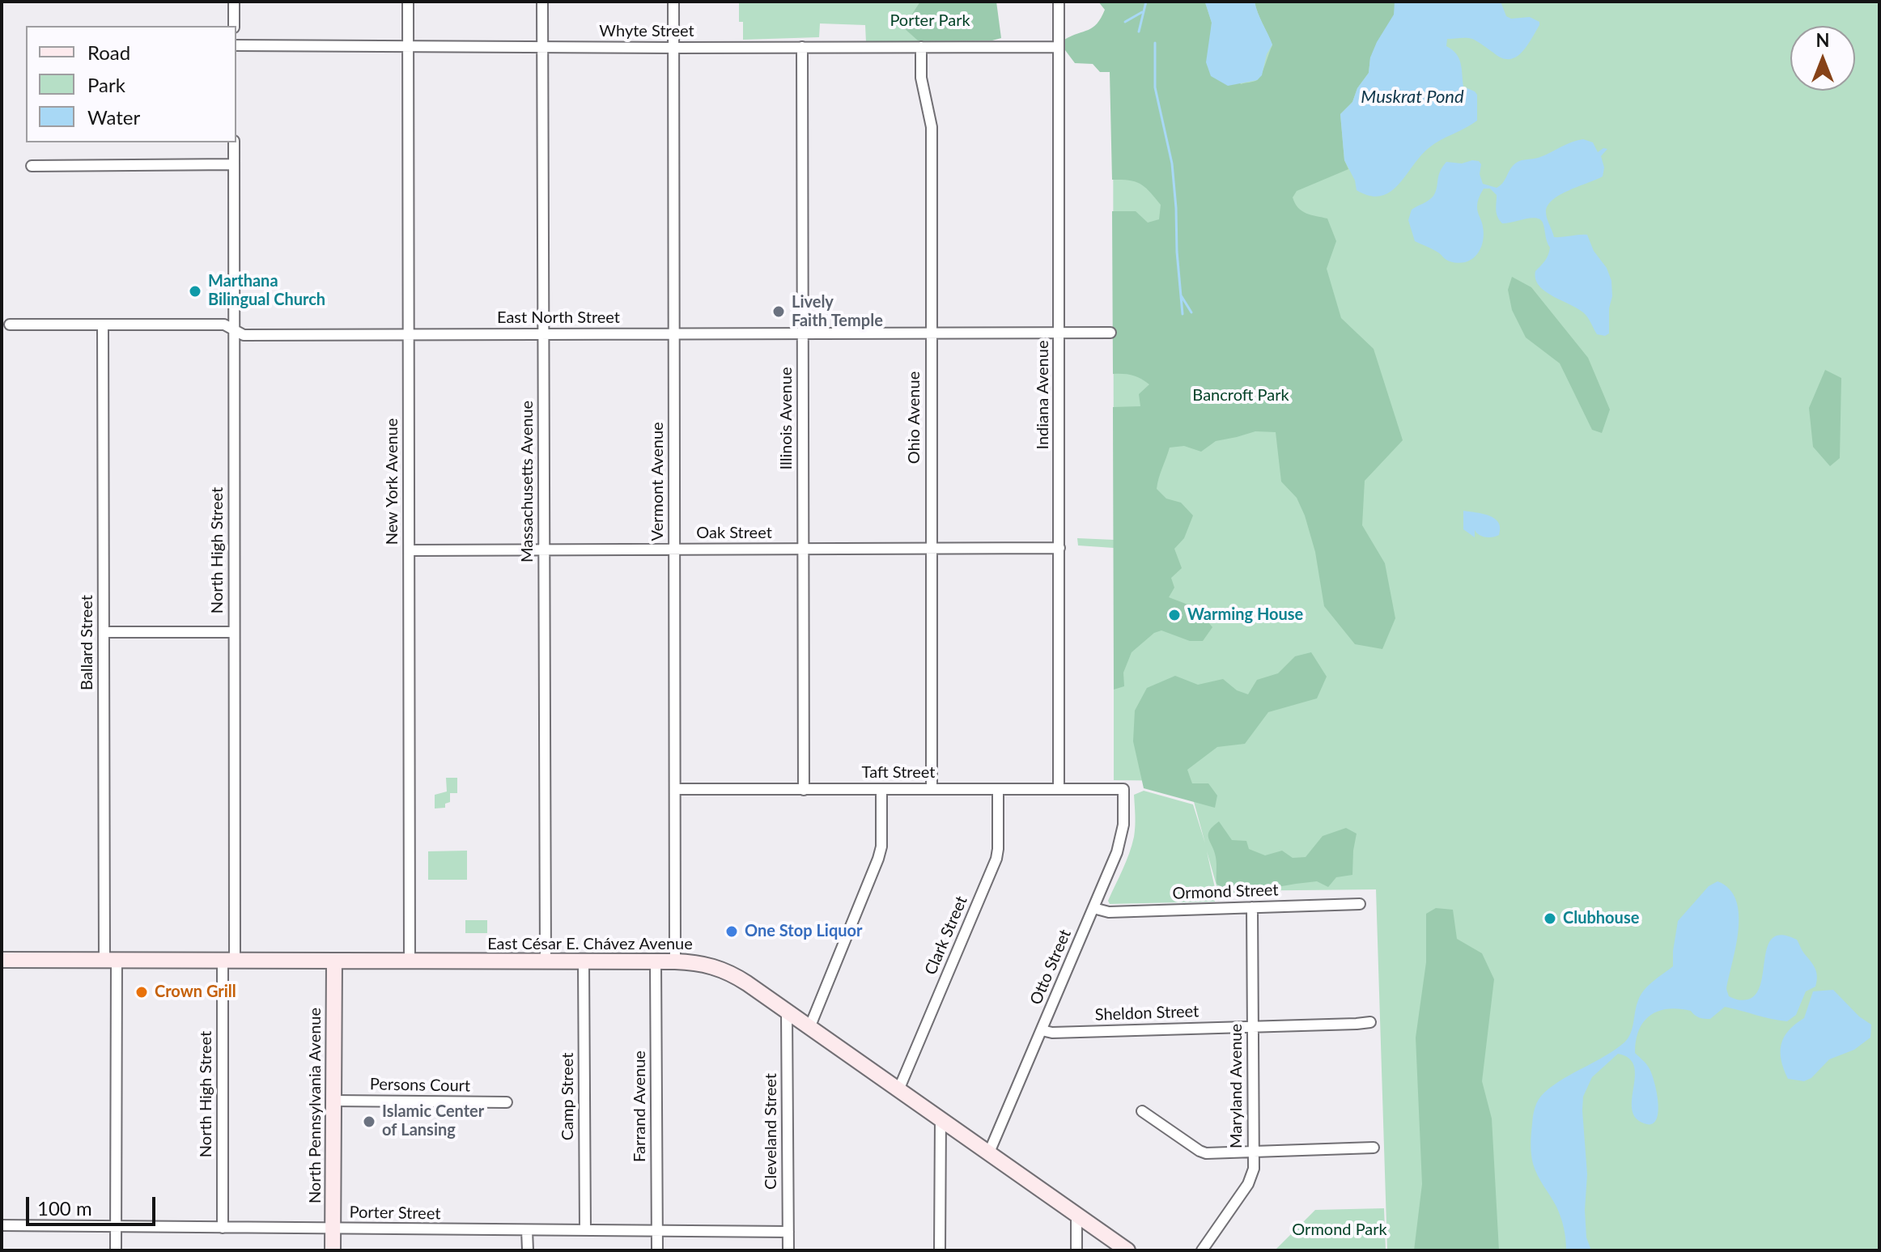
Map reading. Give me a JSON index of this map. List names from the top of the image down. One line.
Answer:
{"streets":{"street":["Whyte Street","East North Street","Indiana Avenue","Ohio Avenue","Illinois Avenue","New York Avenue","Massachusetts Avenue","Vermont Avenue","Oak Street","North High Street","Ballard Street","Taft Street","Ormond Street","Clark Street","East César E. Chávez Avenue","Otto Street","Sheldon Street","Persons Court","Maryland Avenue","Camp Street","North Pennsylvania Avenue","Farrand Avenue","Cleveland Street","Porter Street"]},"crossings":[["Whyte Street","Indiana Avenue"],["Whyte Street","Ohio Avenue"],["Whyte Street","Illinois Avenue"],["Whyte Street","New York Avenue"],["Whyte Street","Massachusetts Avenue"],["Whyte Street","Vermont Avenue"],["East North Street","Indiana Avenue"],["East North Street","Ohio Avenue"],["East North Street","Illinois Avenue"],["East North Street","New York Avenue"],["East North Street","Massachusetts Avenue"],["East North Street","Vermont Avenue"],["East North Street","North High Street"],["East North Street","Ballard Street"],["Indiana Avenue","Oak Street"],["Indiana Avenue","Taft Street"],["Ohio Avenue","Oak Street"],["Ohio Avenue","Taft Street"],["Illinois Avenue","Oak Street"],["Illinois Avenue","Taft Street"],["New York Avenue","Oak Street"],["New York Avenue","East César E. Chávez Avenue"],["Massachusetts Avenue","Oak Street"],["Massachusetts Avenue","East César E. Chávez Avenue"],["Vermont Avenue","Oak Street"],["Vermont Avenue","Taft Street"],["Vermont Avenue","East César E. Chávez Avenue"],["North High Street","East César E. Chávez Avenue"],["North High Street","Porter Street"],["Ballard Street","East César E. Chávez Avenue"],["Ballard Street","Porter Street"],["Taft Street","Clark Street"],["Taft Street","Otto Street"],["Ormond Street","Otto Street"],["Ormond Street","Maryland Avenue"],["Clark Street","East César E. Chávez Avenue"],["East César E. Chávez Avenue","Otto Street"],["East César E. Chávez Avenue","Camp Street"],["East César E. Chávez Avenue","North Pennsylvania Avenue"],["East César E. Chávez Avenue","Farrand Avenue"],["East César E. Chávez Avenue","Cleveland Street"],["Otto Street","Sheldon Street"],["Sheldon Street","Maryland Avenue"],["Persons Court","North Pennsylvania Avenue"],["Camp Street","Porter Street"],["North Pennsylvania Avenue","Porter Street"],["Farrand Avenue","Porter Street"],["Cleveland Street","Porter Street"]],"water":["Muskrat Pond"],"parks":["Porter Park","Bancroft Park","Ormond Park"],"places":["Marthana Bilingual Church","Lively Faith Temple","Warming House","Clubhouse","One Stop Liquor","Crown Grill","Islamic Center of Lansing"],"legend":["Road","Park","Water"],"scale_bar":"100 m","north":"top"}
